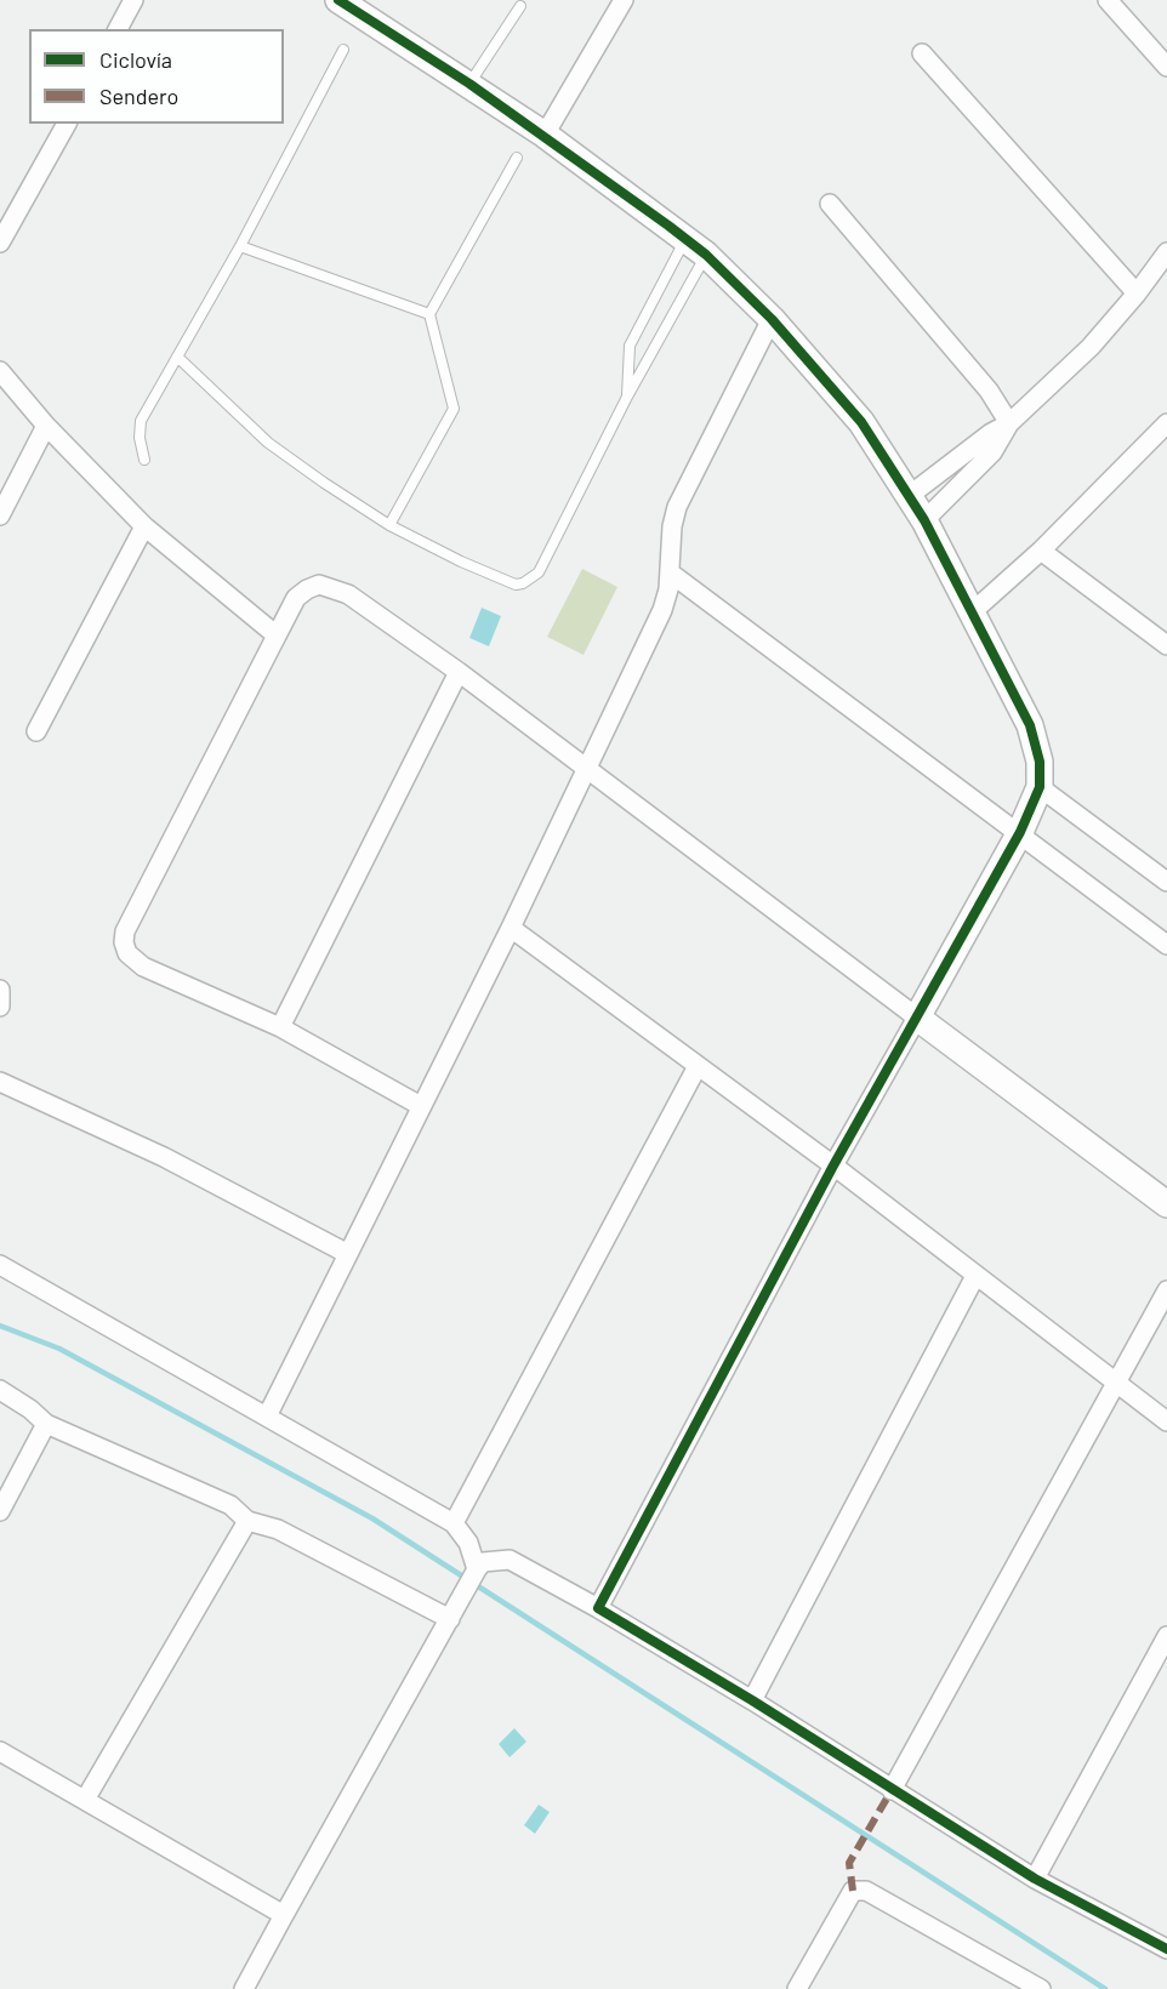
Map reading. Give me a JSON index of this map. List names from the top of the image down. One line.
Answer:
{"legend":["Ciclovía","Sendero"]}
